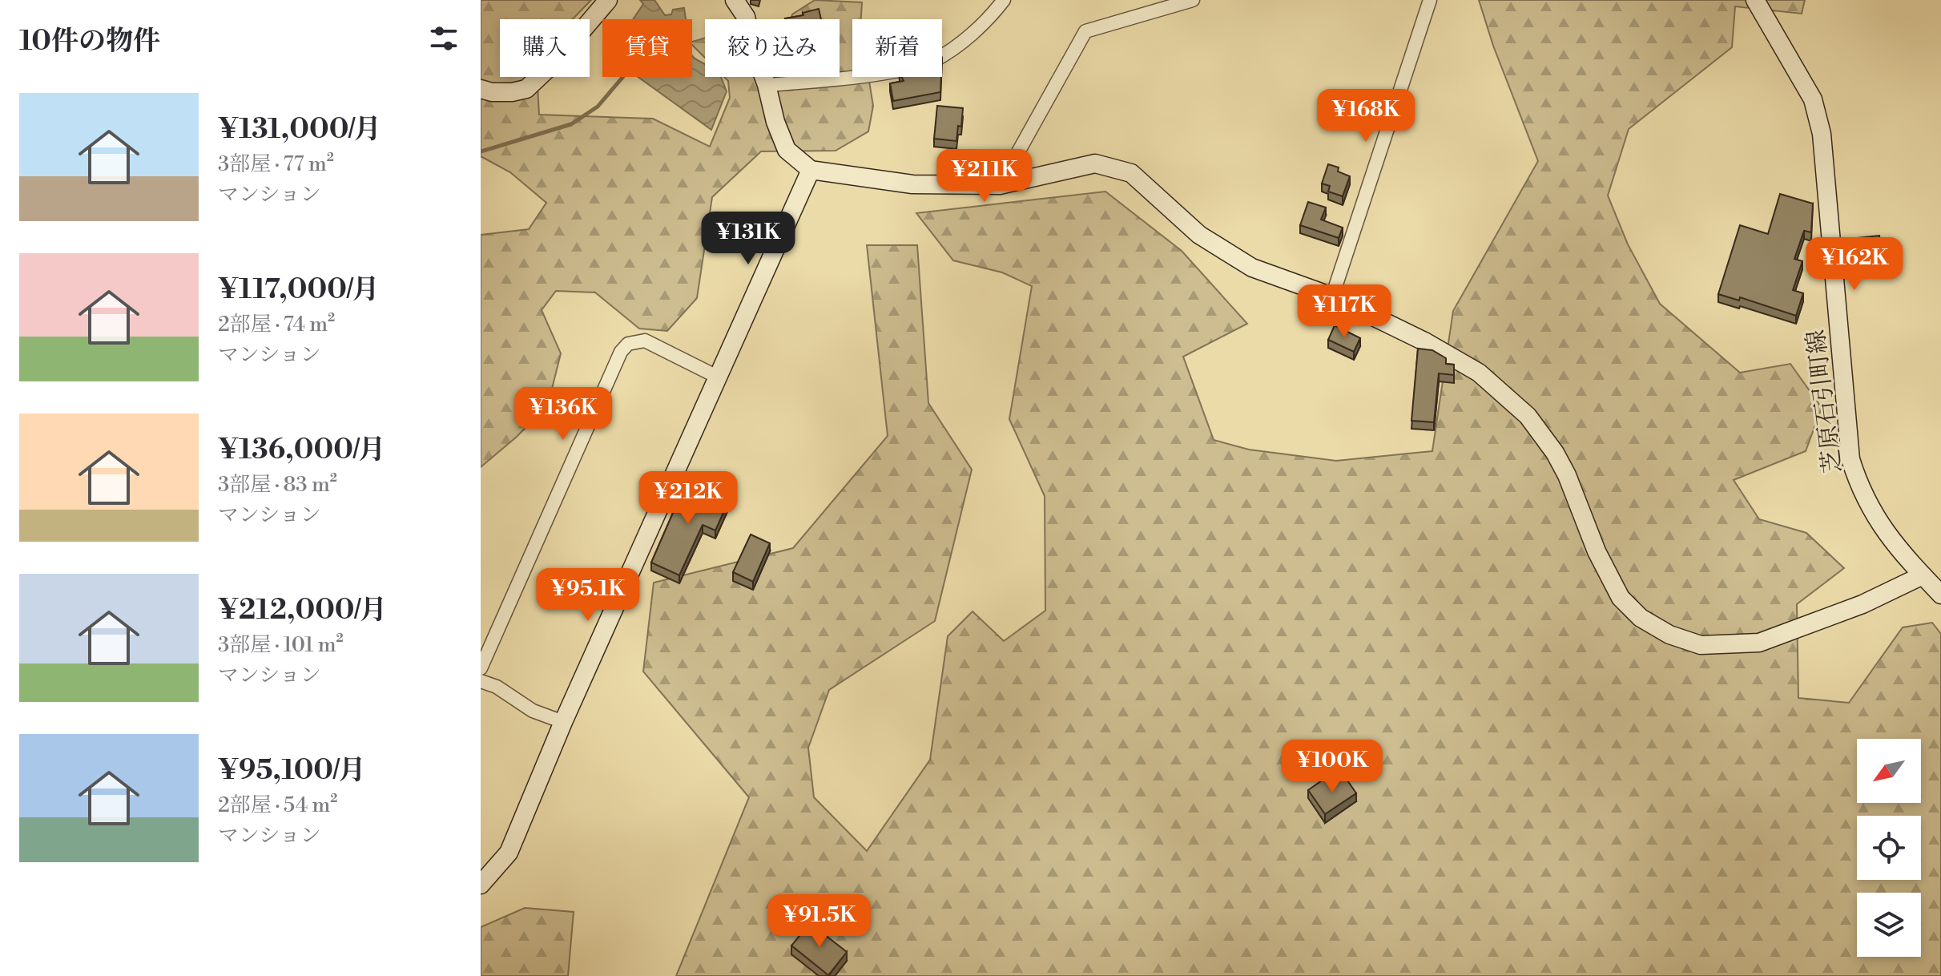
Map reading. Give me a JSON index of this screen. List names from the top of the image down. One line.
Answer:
{"streets":{"street":["芝原石引町線"]},"north":"bottom left","page":{"heading":"10件の物件","chip":["購入","賃貸","絞り込み","新着"],"list":[{"name":"¥131,000/月","note":"3部屋 · 77 m² · マンション"},{"name":"¥117,000/月","note":"2部屋 · 74 m² · マンション"},{"name":"¥136,000/月","note":"3部屋 · 83 m² · マンション"},{"name":"¥212,000/月","note":"3部屋 · 101 m² · マンション"},{"name":"¥95,100/月","note":"2部屋 · 54 m² · マンション"}],"price":["¥168K","¥211K","¥131K","¥162K","¥117K","¥136K","¥212K","¥95.1K","¥100K","¥91.5K"]}}
